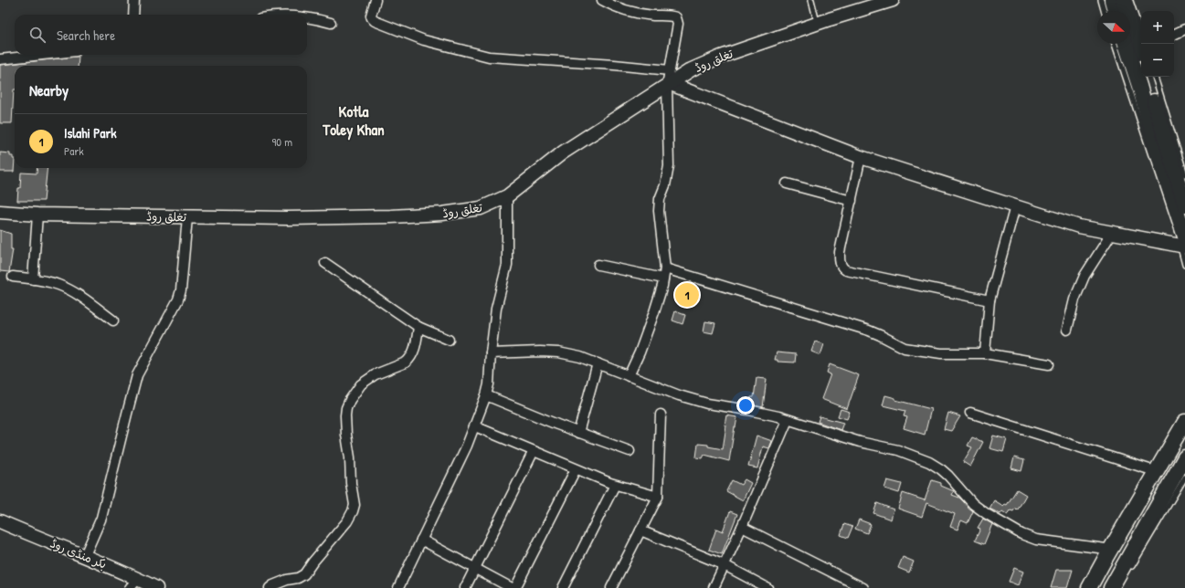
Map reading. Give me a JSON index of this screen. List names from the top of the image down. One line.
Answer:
{"streets":{"street":["تغلق روڈ","بکر منڈی روڈ"]},"districts":["Kotla Toley Khan"],"north":"right","page":{"map_buttons":["+","−"],"search":"Search here","heading":"Nearby","list":[{"mark":"1","name":"Islahi Park","note":"Park","value":"90 m"}],"pins":"1"}}
